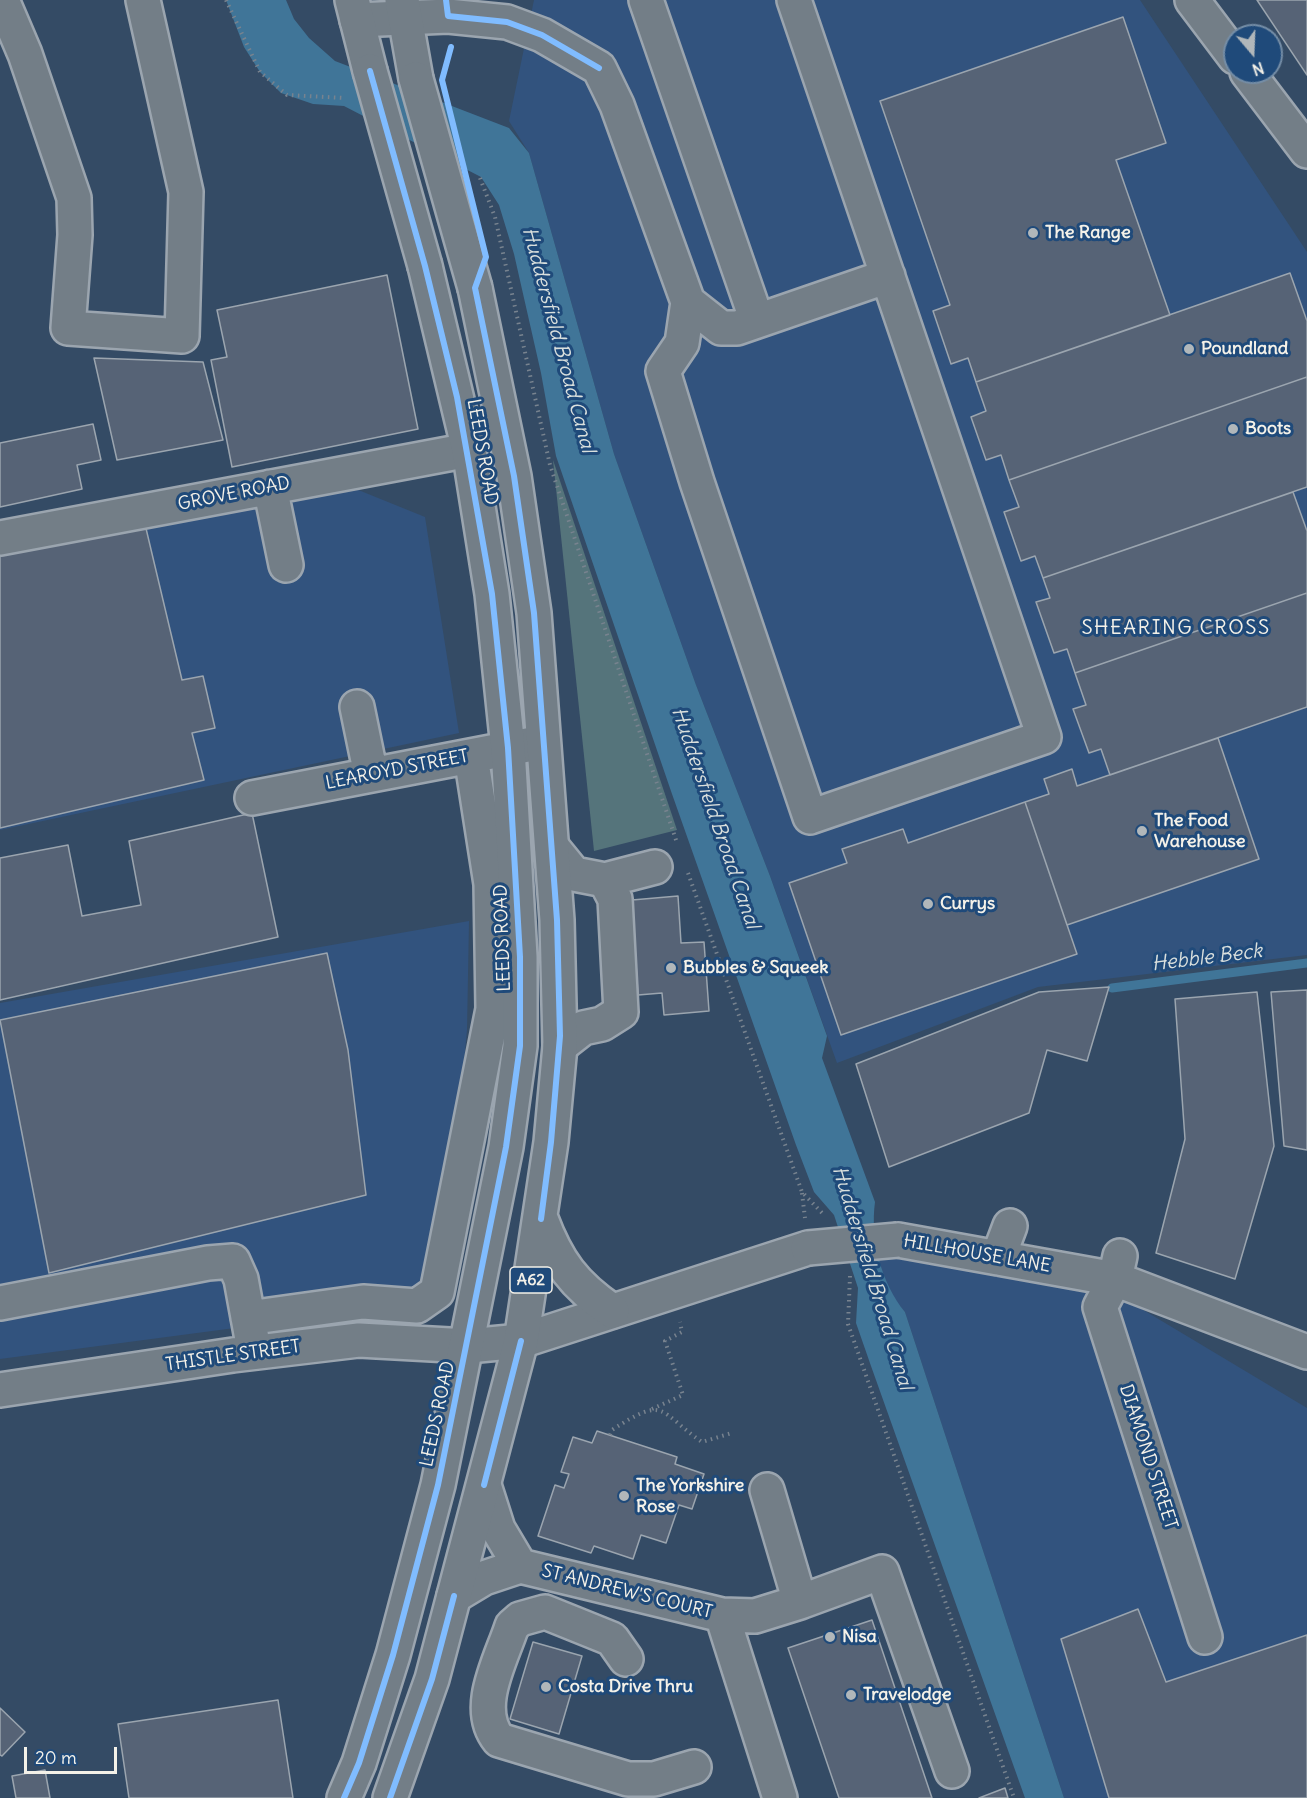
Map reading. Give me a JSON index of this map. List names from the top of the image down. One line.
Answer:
{"streets":{"main road":["LEEDS ROAD","GROVE ROAD","LEAROYD STREET","HILLHOUSE LANE","A62","THISTLE STREET","DIAMOND STREET","ST ANDREW'S COURT"]},"crossings":[["LEEDS ROAD","GROVE ROAD"],["LEEDS ROAD","LEAROYD STREET"],["LEEDS ROAD","HILLHOUSE LANE"],["LEEDS ROAD","THISTLE STREET"],["HILLHOUSE LANE","THISTLE STREET"],["HILLHOUSE LANE","DIAMOND STREET"]],"districts":["SHEARING CROSS"],"water":["Huddersfield Broad Canal","Hebble Beck"],"places":["The Range","Poundland","Boots","The Food Warehouse","Currys","Bubbles & Squeek","The Yorkshire Rose","Nisa","Costa Drive Thru","Travelodge"],"scale_bar":"20 m","north":"bottom"}
